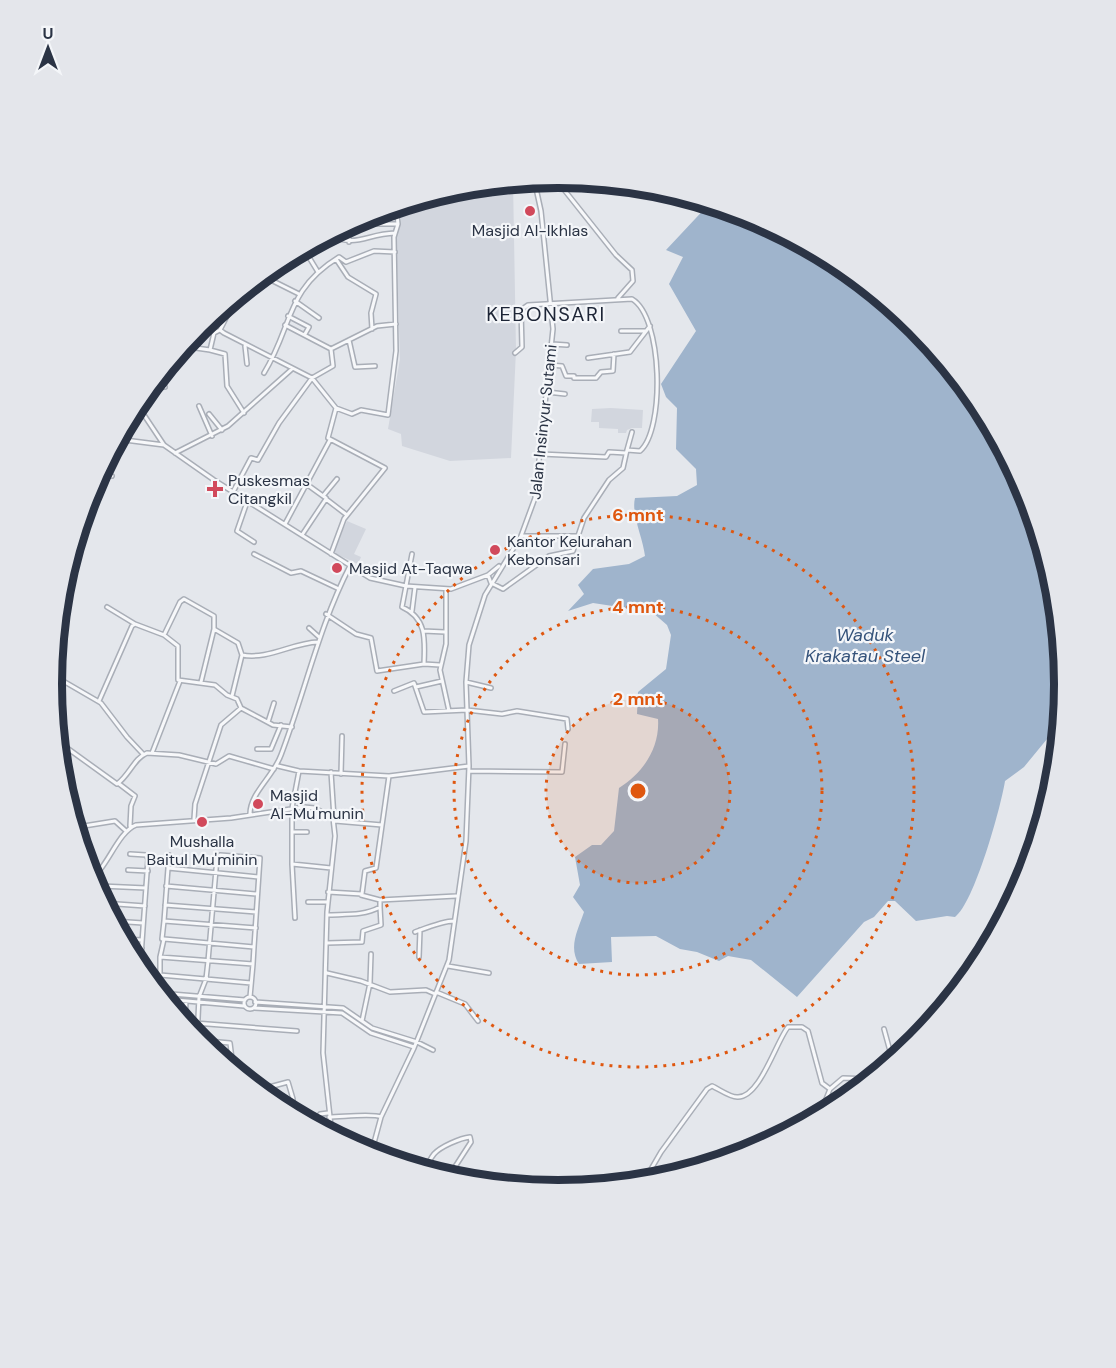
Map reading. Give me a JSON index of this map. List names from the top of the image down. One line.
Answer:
{"streets":{"street":["Jalan Insinyur Sutami"]},"districts":["KEBONSARI"],"water":["Waduk Krakatau Steel"],"places":{"other":["Masjid Al-Ikhlas","Kantor Kelurahan Kebonsari","Masjid At-Taqwa","Masjid Al-Mu'munin","Mushalla Baitul Mu'minin"],"health":["Puskesmas Citangkil"]},"north":"top","rings":["6 mnt","4 mnt","2 mnt"]}
